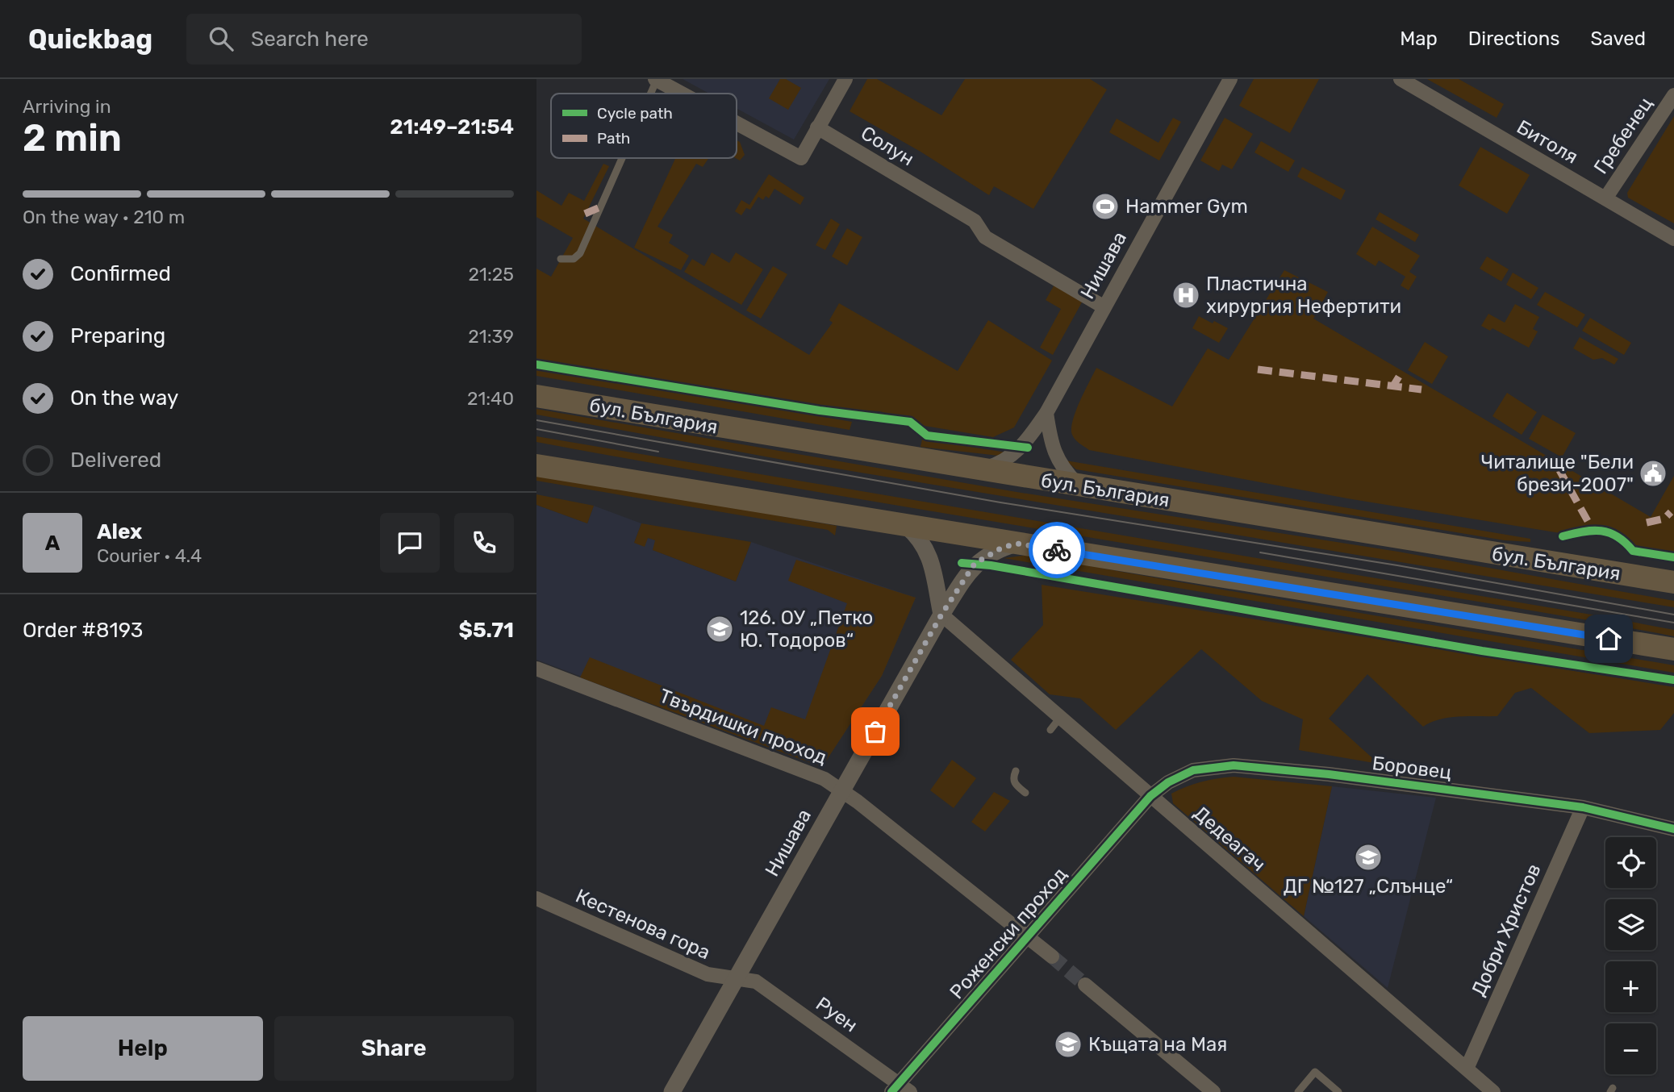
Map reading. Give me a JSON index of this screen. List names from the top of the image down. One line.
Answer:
{"streets":{"main road":["бул. България"],"street":["Гребенец","Битоля","Солун","Нишава","Твърдишки проход","Боровец","Дедеагач","Кестенова гора","Добри Христов","Роженски проход","Руен"]},"crossings":[["Гребенец","Битоля"],["Солун","Нишава"],["Нишава","бул. България"],["Нишава","Твърдишки проход"],["Нишава","Дедеагач"],["Нишава","Кестенова гора"],["Нишава","Руен"],["Твърдишки проход","Роженски проход"],["Боровец","Дедеагач"],["Боровец","Добри Христов"],["Боровец","Роженски проход"],["Дедеагач","Добри Христов"],["Дедеагач","Роженски проход"],["Кестенова гора","Руен"],["Роженски проход","Руен"]],"places":{"sports":["Hammer Gym"],"hospital":["Пластична хирургия Нефертити"],"public building":["Читалище \"Бели брези-2007\""],"school or university":["126. ОУ „Петко Ю. Тодоров“","ДГ №127 „Слънце“","Къщата на Мая"]},"legend":["Cycle path","Path"],"page":{"header":"Quickbag","search":"Search here","nav":["Map","Directions","Saved"],"heading":["2 min","Arriving in","21:49–21:54"],"panel":["Alex","Courier · 4.4","Order #8193","$5.71"],"bar":"On the way · 210 m","list":[["Confirmed","21:25"],["Preparing","21:39"],["On the way","21:40"],"Delivered"],"round":"A","map_buttons":["+","−"],"buttons":["Help","Share"]}}
